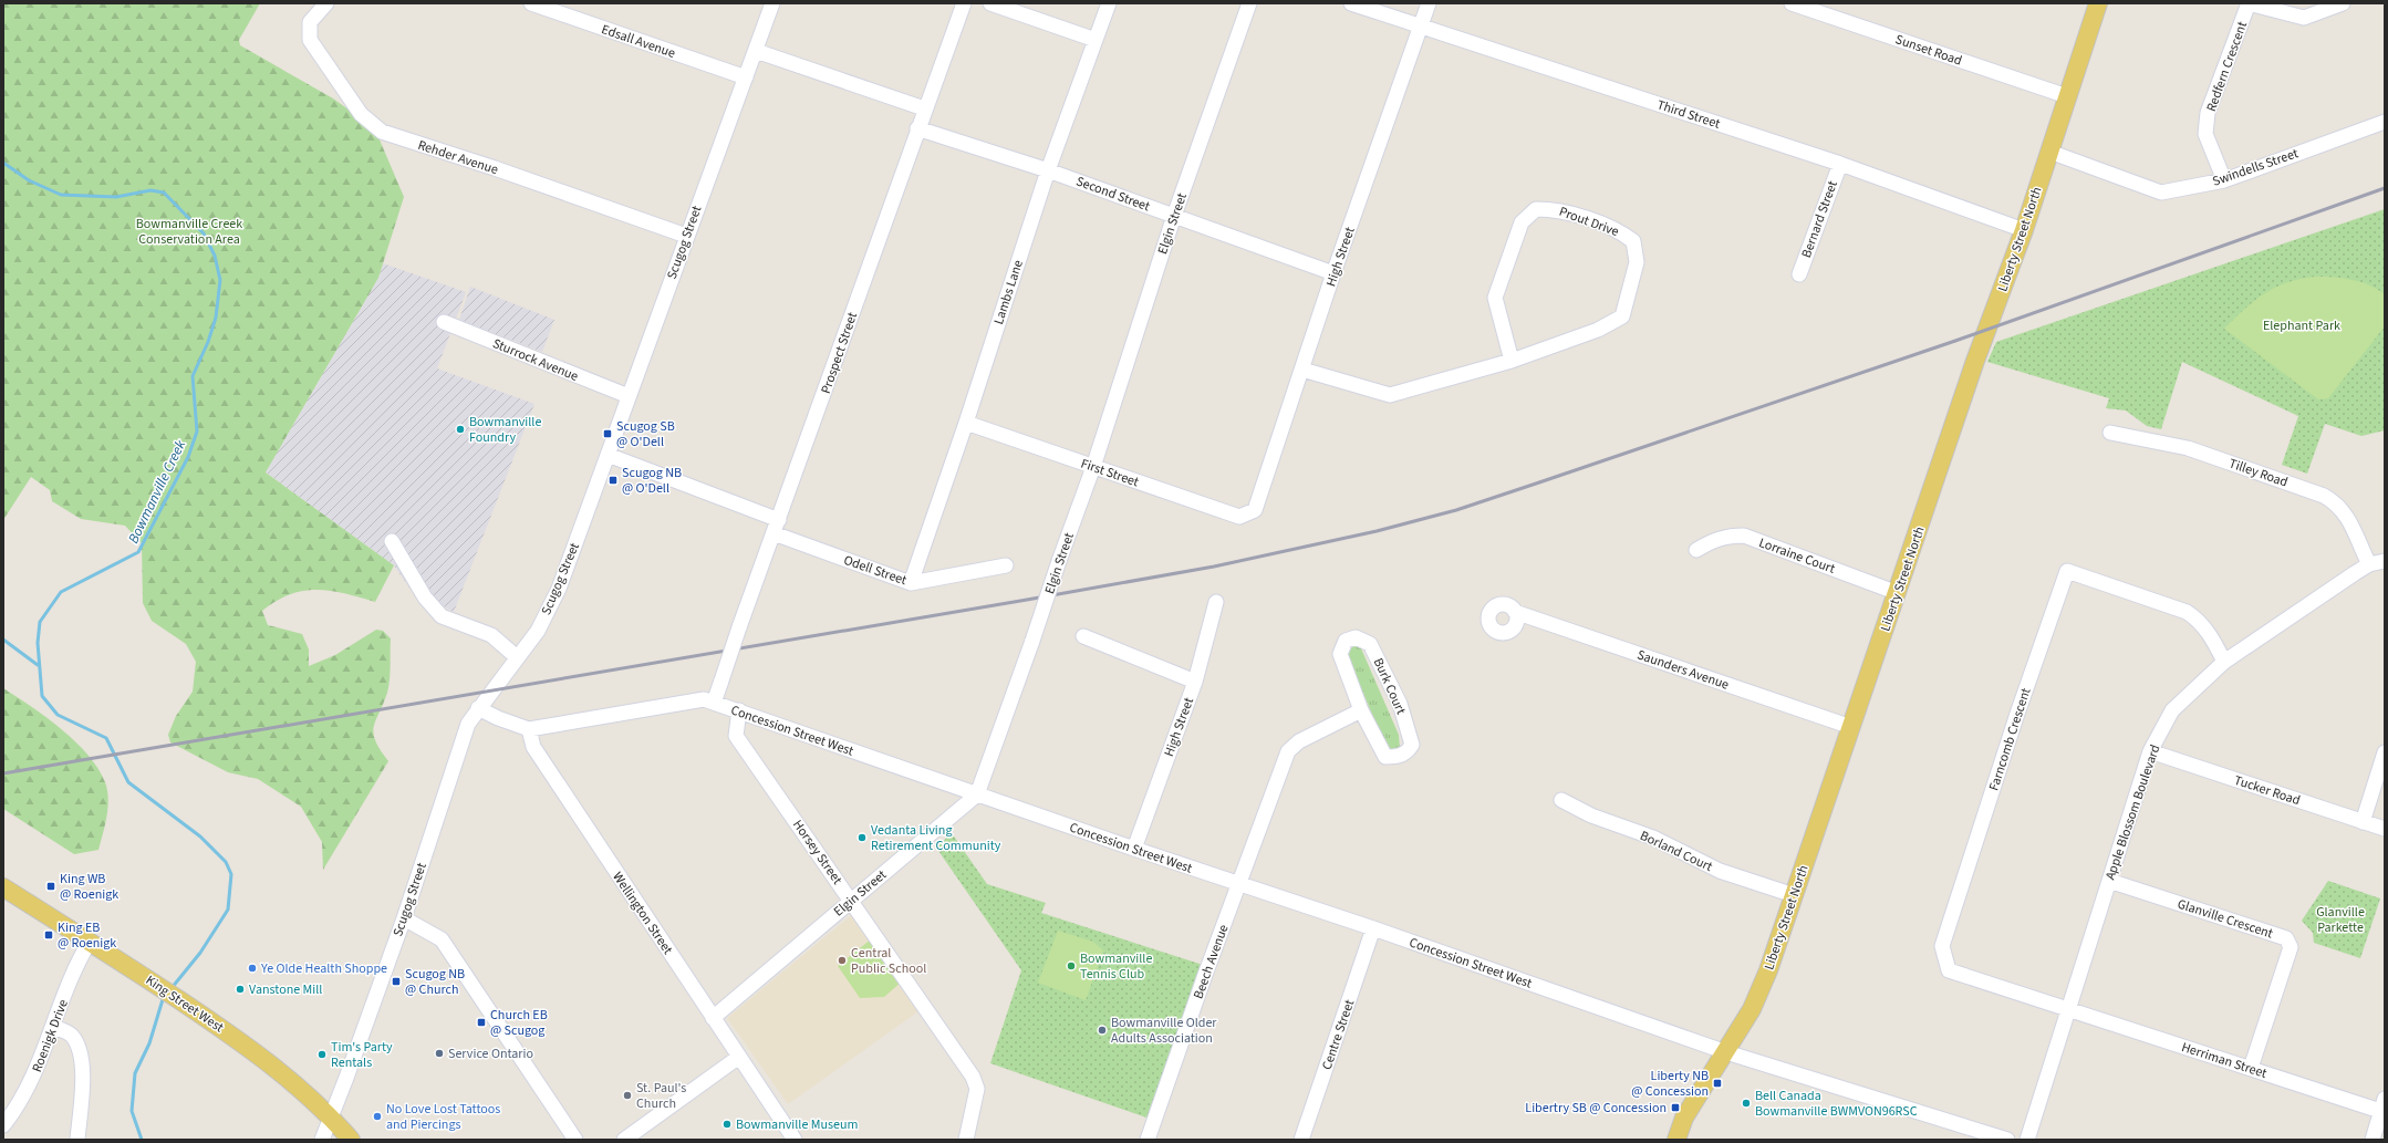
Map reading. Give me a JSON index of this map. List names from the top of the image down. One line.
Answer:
{"streets":{"main road":["Liberty Street North","King Street West"],"street":["Edsall Avenue","Sunset Road","Redfern Crescent","Third Street","Rehder Avenue","Swindells Street","Second Street","Bernard Street","Prout Drive","Elgin Street","Scugog Street","High Street","Lambs Lane","Prospect Street","Sturrock Avenue","First Street","Tilley Road","Lorraine Court","Odell Street","Saunders Avenue","Burk Court","Concession Street West","Farncomb Crescent","Tucker Road","Apple Blossom Boulevard","Borland Court","Horsey Street","Wellington Street","Glanville Crescent","Beech Avenue","Centre Street","Roenigk Drive","Herriman Street"]},"crossings":[["Edsall Avenue","Scugog Street"],["Sunset Road","Liberty Street North"],["Redfern Crescent","Swindells Street"],["Third Street","Bernard Street"],["Third Street","Liberty Street North"],["Third Street","High Street"],["Rehder Avenue","Scugog Street"],["Swindells Street","Liberty Street North"],["Second Street","Elgin Street"],["Second Street","High Street"],["Second Street","Lambs Lane"],["Second Street","Prospect Street"],["Prout Drive","High Street"],["Elgin Street","First Street"],["Elgin Street","Concession Street West"],["Elgin Street","Horsey Street"],["Elgin Street","Wellington Street"],["Liberty Street North","Lorraine Court"],["Liberty Street North","Saunders Avenue"],["Liberty Street North","Concession Street West"],["Liberty Street North","Borland Court"],["Scugog Street","Sturrock Avenue"],["Scugog Street","King Street West"],["High Street","First Street"],["High Street","Concession Street West"],["Lambs Lane","First Street"],["Lambs Lane","Odell Street"],["Prospect Street","Odell Street"],["Prospect Street","Concession Street West"],["Tilley Road","Apple Blossom Boulevard"],["Concession Street West","Horsey Street"],["Concession Street West","Wellington Street"],["Concession Street West","Beech Avenue"],["Concession Street West","Centre Street"],["Farncomb Crescent","Apple Blossom Boulevard"],["Farncomb Crescent","Herriman Street"],["Tucker Road","Apple Blossom Boulevard"],["Apple Blossom Boulevard","Glanville Crescent"],["Apple Blossom Boulevard","Herriman Street"],["Glanville Crescent","Herriman Street"],["King Street West","Roenigk Drive"]],"water":["Bowmanville Creek"],"parks":["Bowmanville Creek Conservation Area","Elephant Park","Glanville Parkette"],"places":{"other":["Bowmanville Foundry","Vedanta Living Retirement Community","Central Public School","Bowmanville Tennis Club","Ye Olde Health Shoppe","Vanstone Mill","Bowmanville Older Adults Association","Service Ontario","Tim's Party Rentals","St. Paul's Church","Bell Canada Bowmanville BWMVON96RSC","No Love Lost Tattoos and Piercings","Bowmanville Museum"],"transit":["Scugog SB @ O'Dell","Scugog NB @ O'Dell","King WB @ Roenigk","King EB @ Roenigk","Scugog NB @ Church","Church EB @ Scugog","Liberty NB @ Concession","Libertry SB @ Concession"]}}
